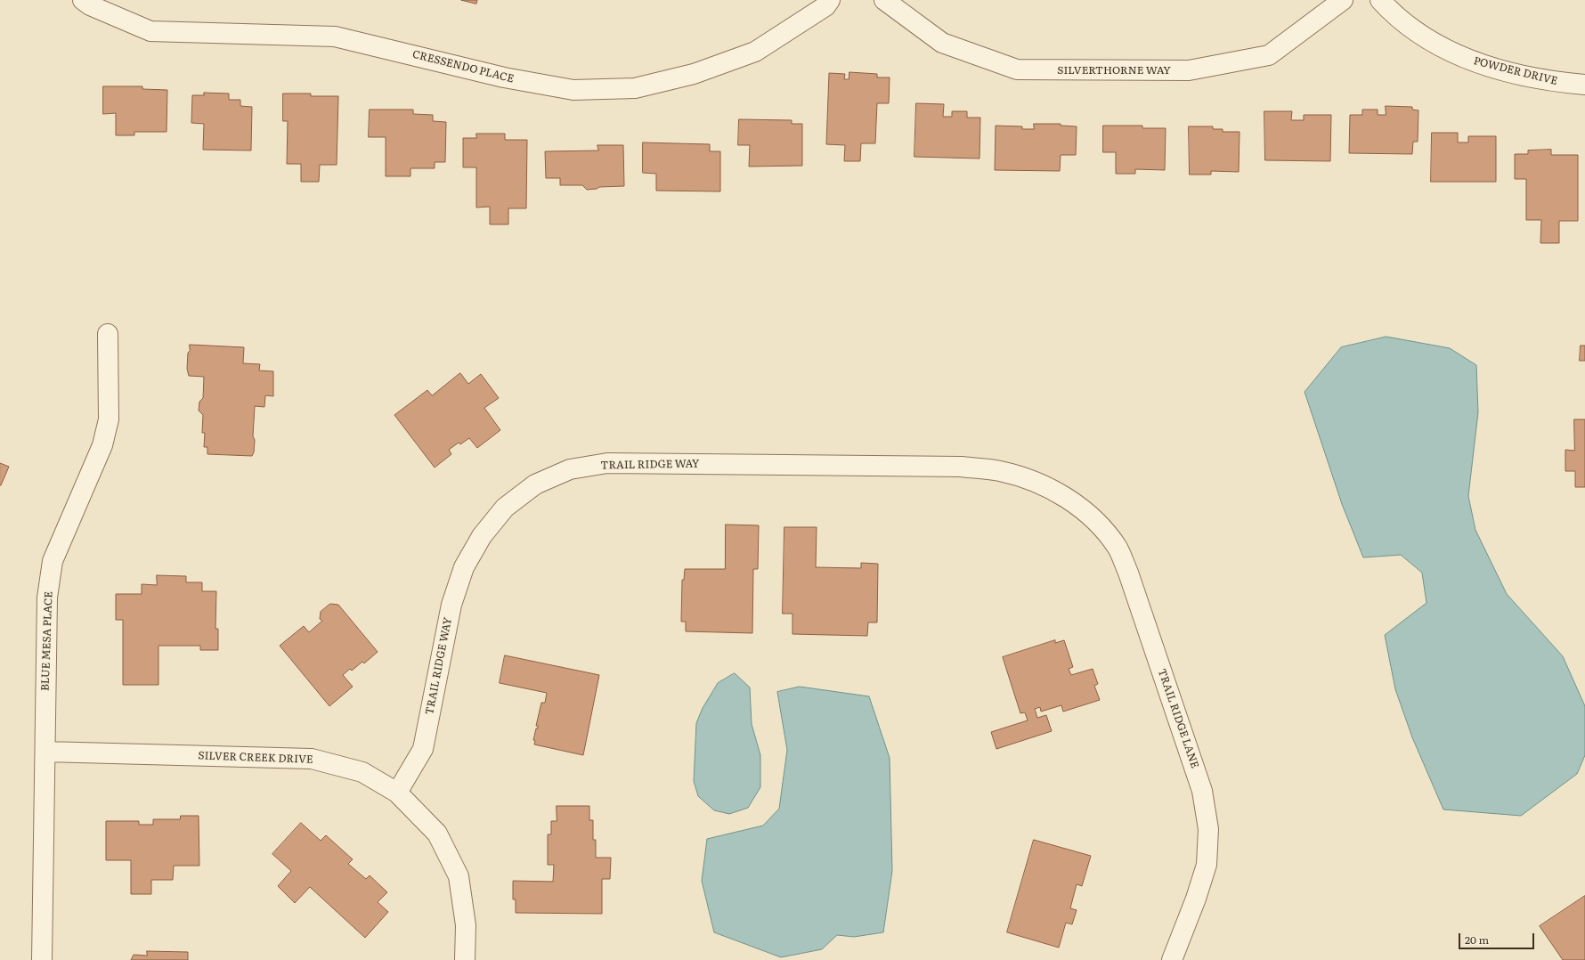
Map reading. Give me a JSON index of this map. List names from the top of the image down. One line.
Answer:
{"streets":{"street":["CRESSENDO PLACE","SILVERTHORNE WAY","POWDER DRIVE","TRAIL RIDGE WAY","BLUE MESA PLACE","TRAIL RIDGE LANE","SILVER CREEK DRIVE"]},"crossings":[["TRAIL RIDGE WAY","TRAIL RIDGE LANE"],["TRAIL RIDGE WAY","SILVER CREEK DRIVE"],["BLUE MESA PLACE","SILVER CREEK DRIVE"]],"scale_bar":"20 m"}
